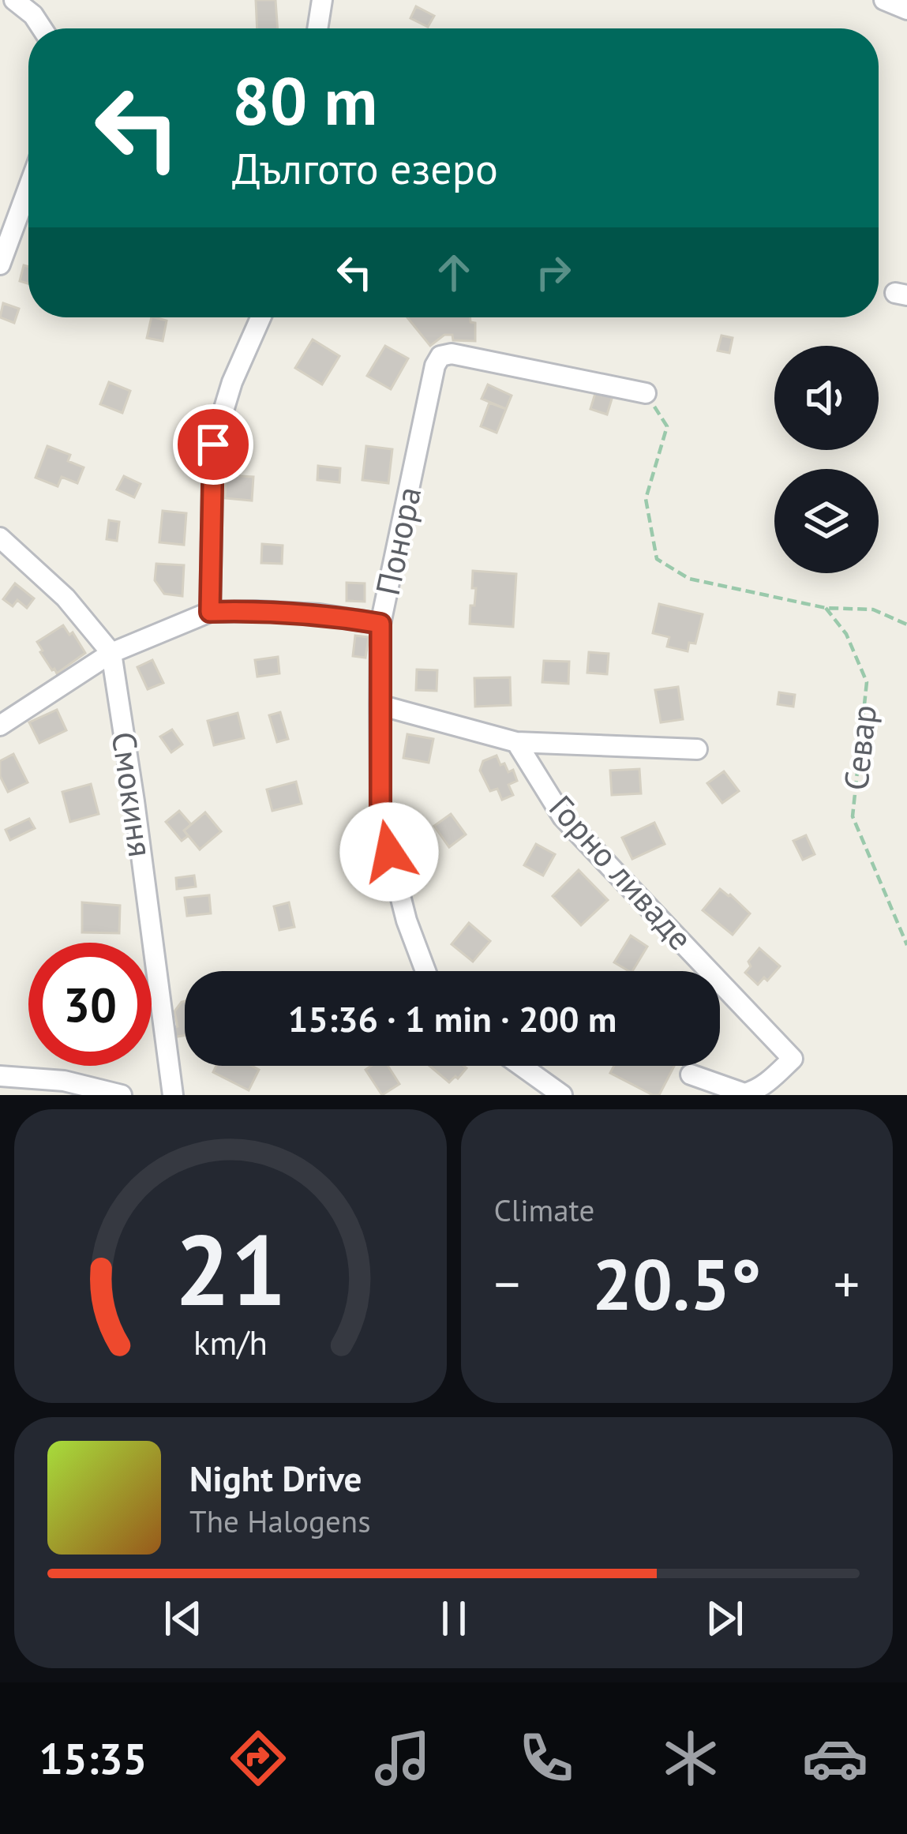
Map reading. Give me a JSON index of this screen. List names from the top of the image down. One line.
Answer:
{"streets":{"street":["Понора","Смокиня","Горно ливаде"],"path":["Севар"]},"page":{"turn":["80 m","Дългото езеро"],"limit":"30","trip":"15:36 · 1 min · 200 m","tile":"Climate","heat":["−","20.5°","+"],"song":["Night Drive","The Halogens"],"tabs":"15:35","gauge":["21","km/h"]}}
